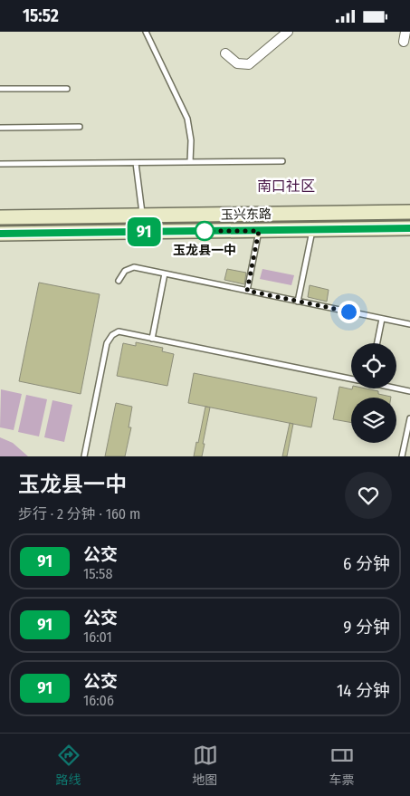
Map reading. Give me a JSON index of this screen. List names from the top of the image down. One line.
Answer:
{"streets":{"main road":["玉兴东路"]},"districts":["南口社区"],"places":["玉龙县一中"],"lines":["bus line 91"],"page":{"status":"15:52","on_map":"91","heading":["玉龙县一中","步行 · 2 分钟 · 160 m"],"list":[{"mark":"91","name":"公交","note":"15:58","value":"6 分钟"},{"mark":"91","name":"公交","note":"16:01","value":"9 分钟"},{"mark":"91","name":"公交","note":"16:06","value":"14 分钟"}],"tabs":["路线","地图","车票"]}}
